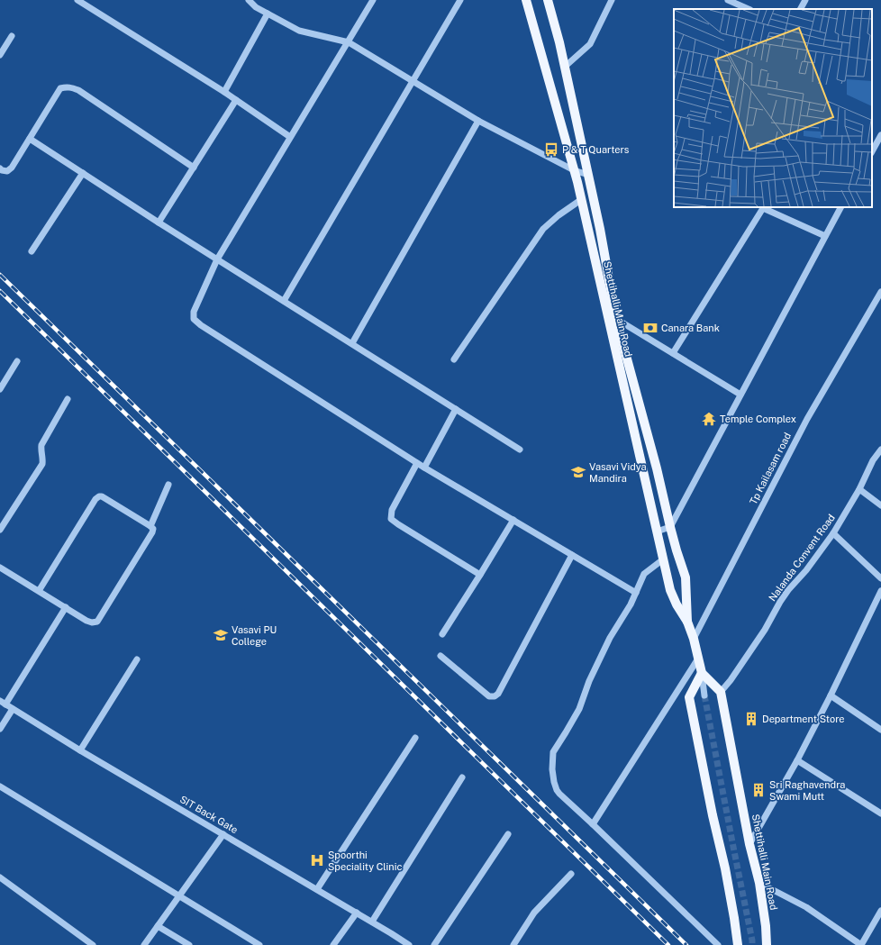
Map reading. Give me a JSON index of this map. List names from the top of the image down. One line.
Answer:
{"streets":{"main road":["Shettihalli Main Road"],"street":["Tp Kailasam road","Nalanda Convent Road","SIT Back Gate"]},"crossings":[["Shettihalli Main Road","Tp Kailasam road"],["Shettihalli Main Road","Nalanda Convent Road"]],"places":{"bus stop":["P & T Quarters"],"bank":["Canara Bank"],"temple":["Temple Complex"],"school or university":["Vasavi Vidya Mandira","Vasavi PU College"],"building":["Department Store","Sri Raghavendra Swami Mutt"],"hospital":["Spoorthi Speciality Clinic"]}}
